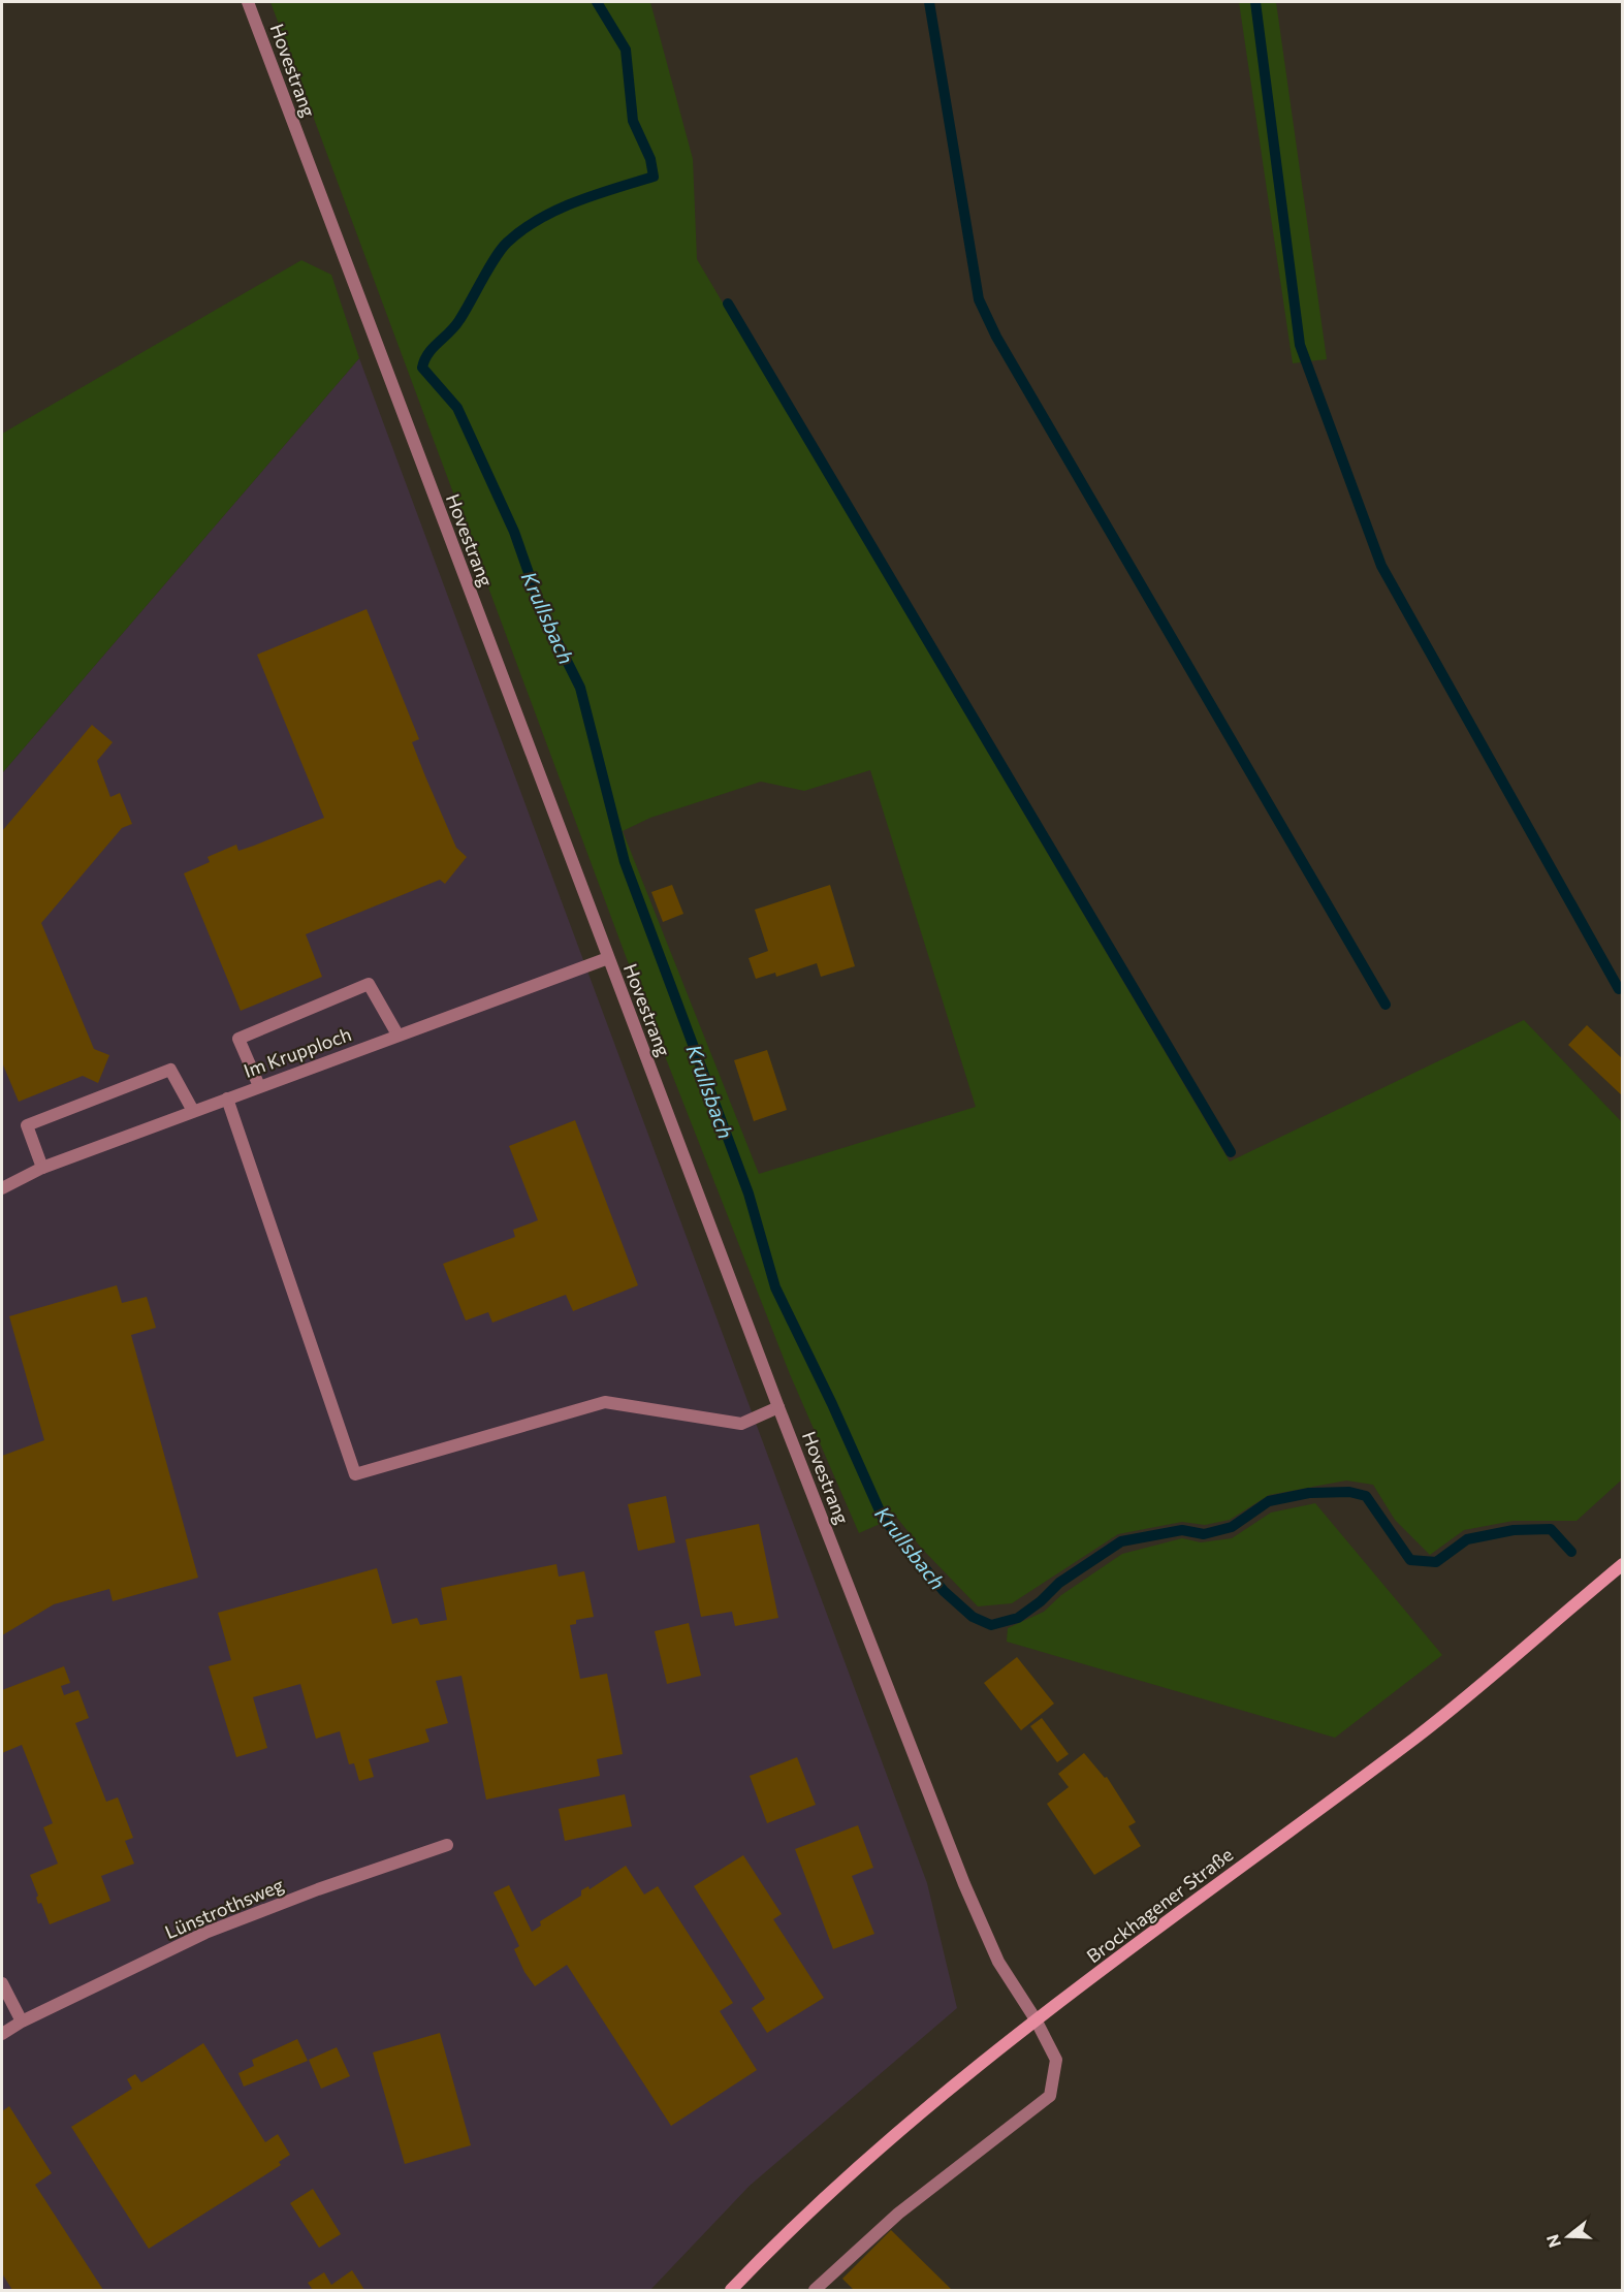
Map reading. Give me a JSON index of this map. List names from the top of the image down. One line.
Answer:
{"streets":{"main road":["Brockhagener Straße"],"street":["Hovestrang","Im Krupploch","Lünstrothsweg"]},"crossings":[["Hovestrang","Im Krupploch"],["Hovestrang","Brockhagener Straße"]],"water":["Krullsbach"],"north":"left"}
